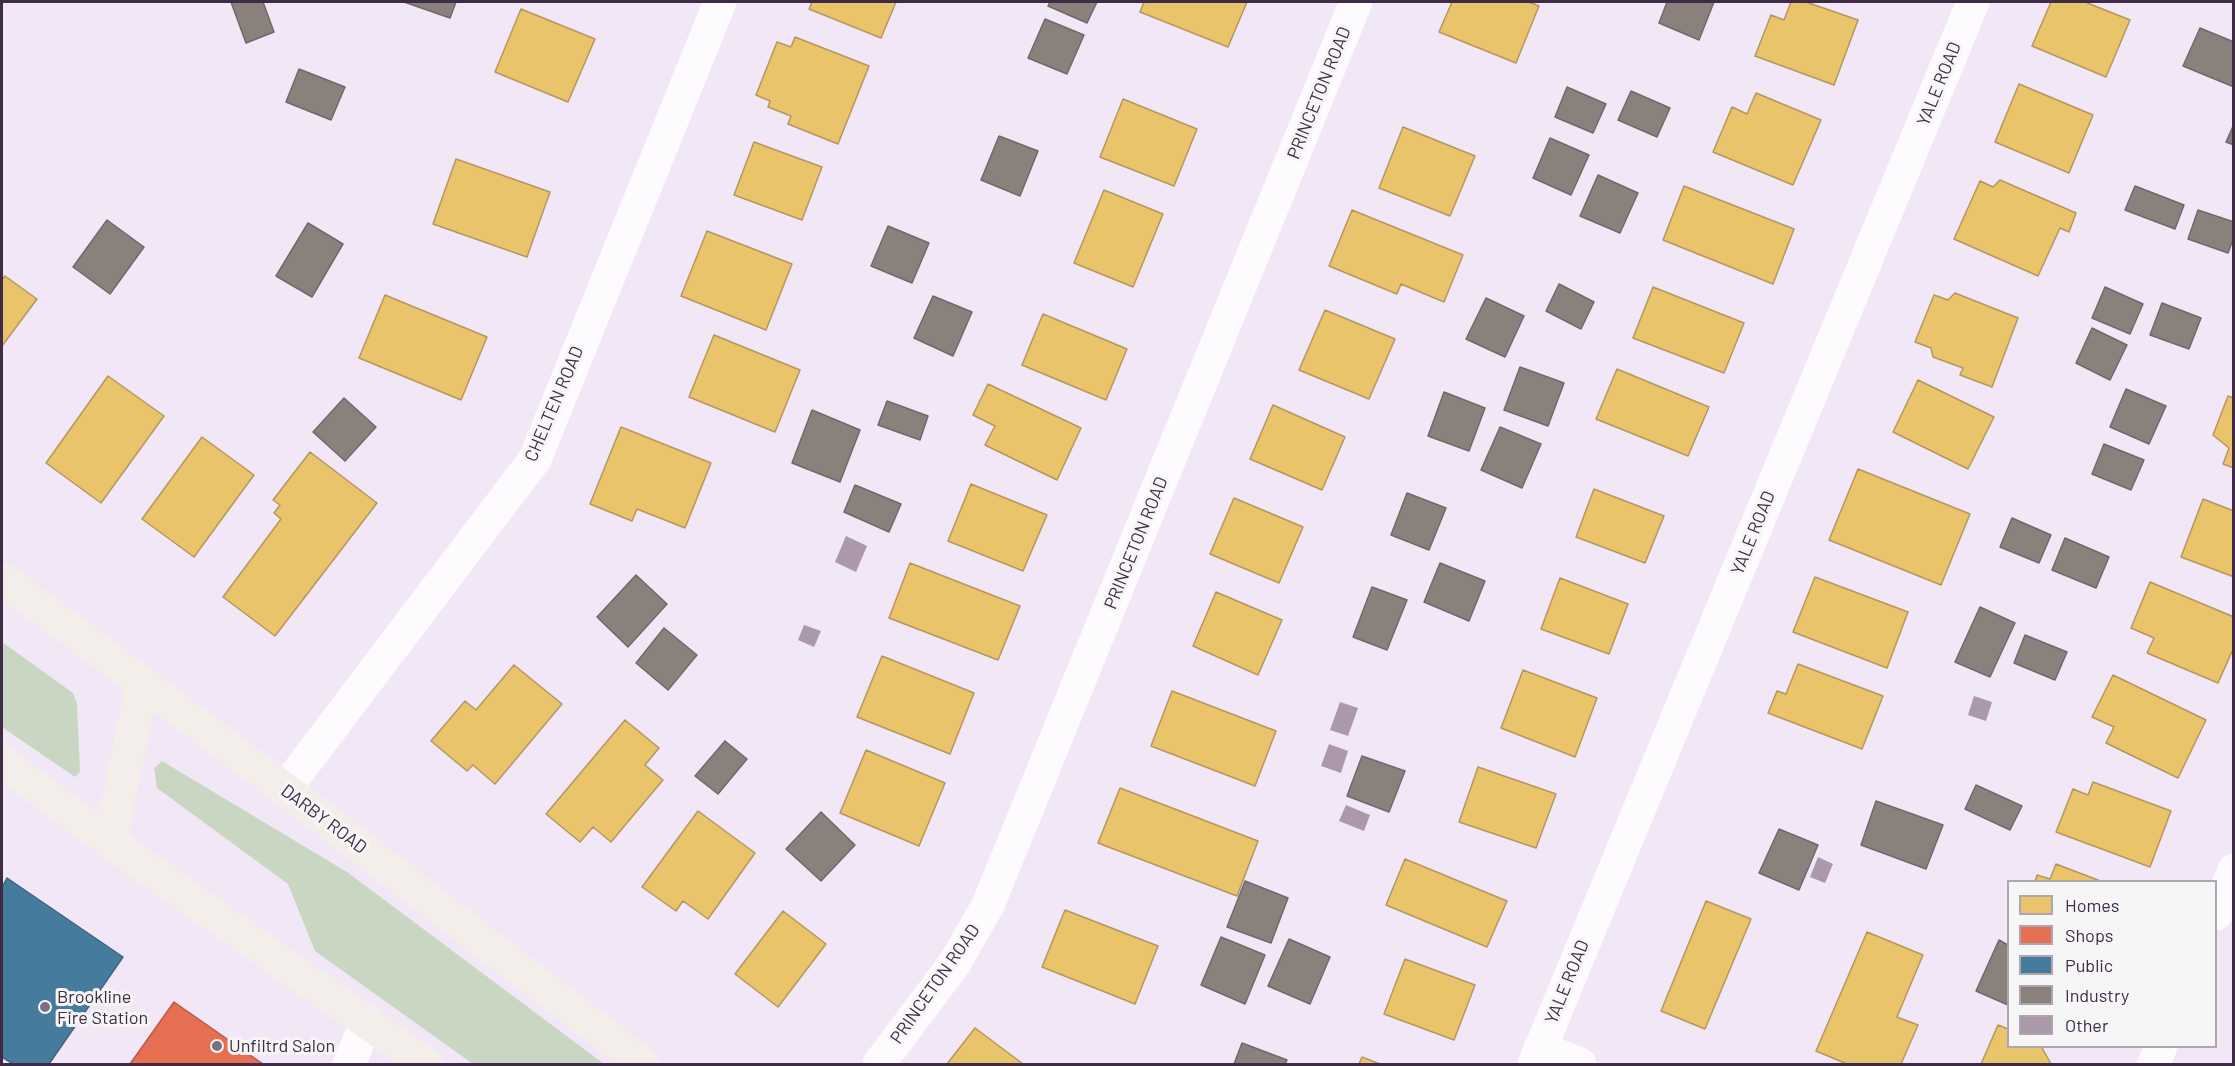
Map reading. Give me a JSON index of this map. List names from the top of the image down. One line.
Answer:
{"streets":{"main road":["DARBY ROAD"],"street":["YALE ROAD","PRINCETON ROAD","CHELTEN ROAD"]},"crossings":[["CHELTEN ROAD","DARBY ROAD"]],"places":["Brookline Fire Station","Unfiltrd Salon"],"legend":["Homes","Shops","Public","Industry","Other"]}
